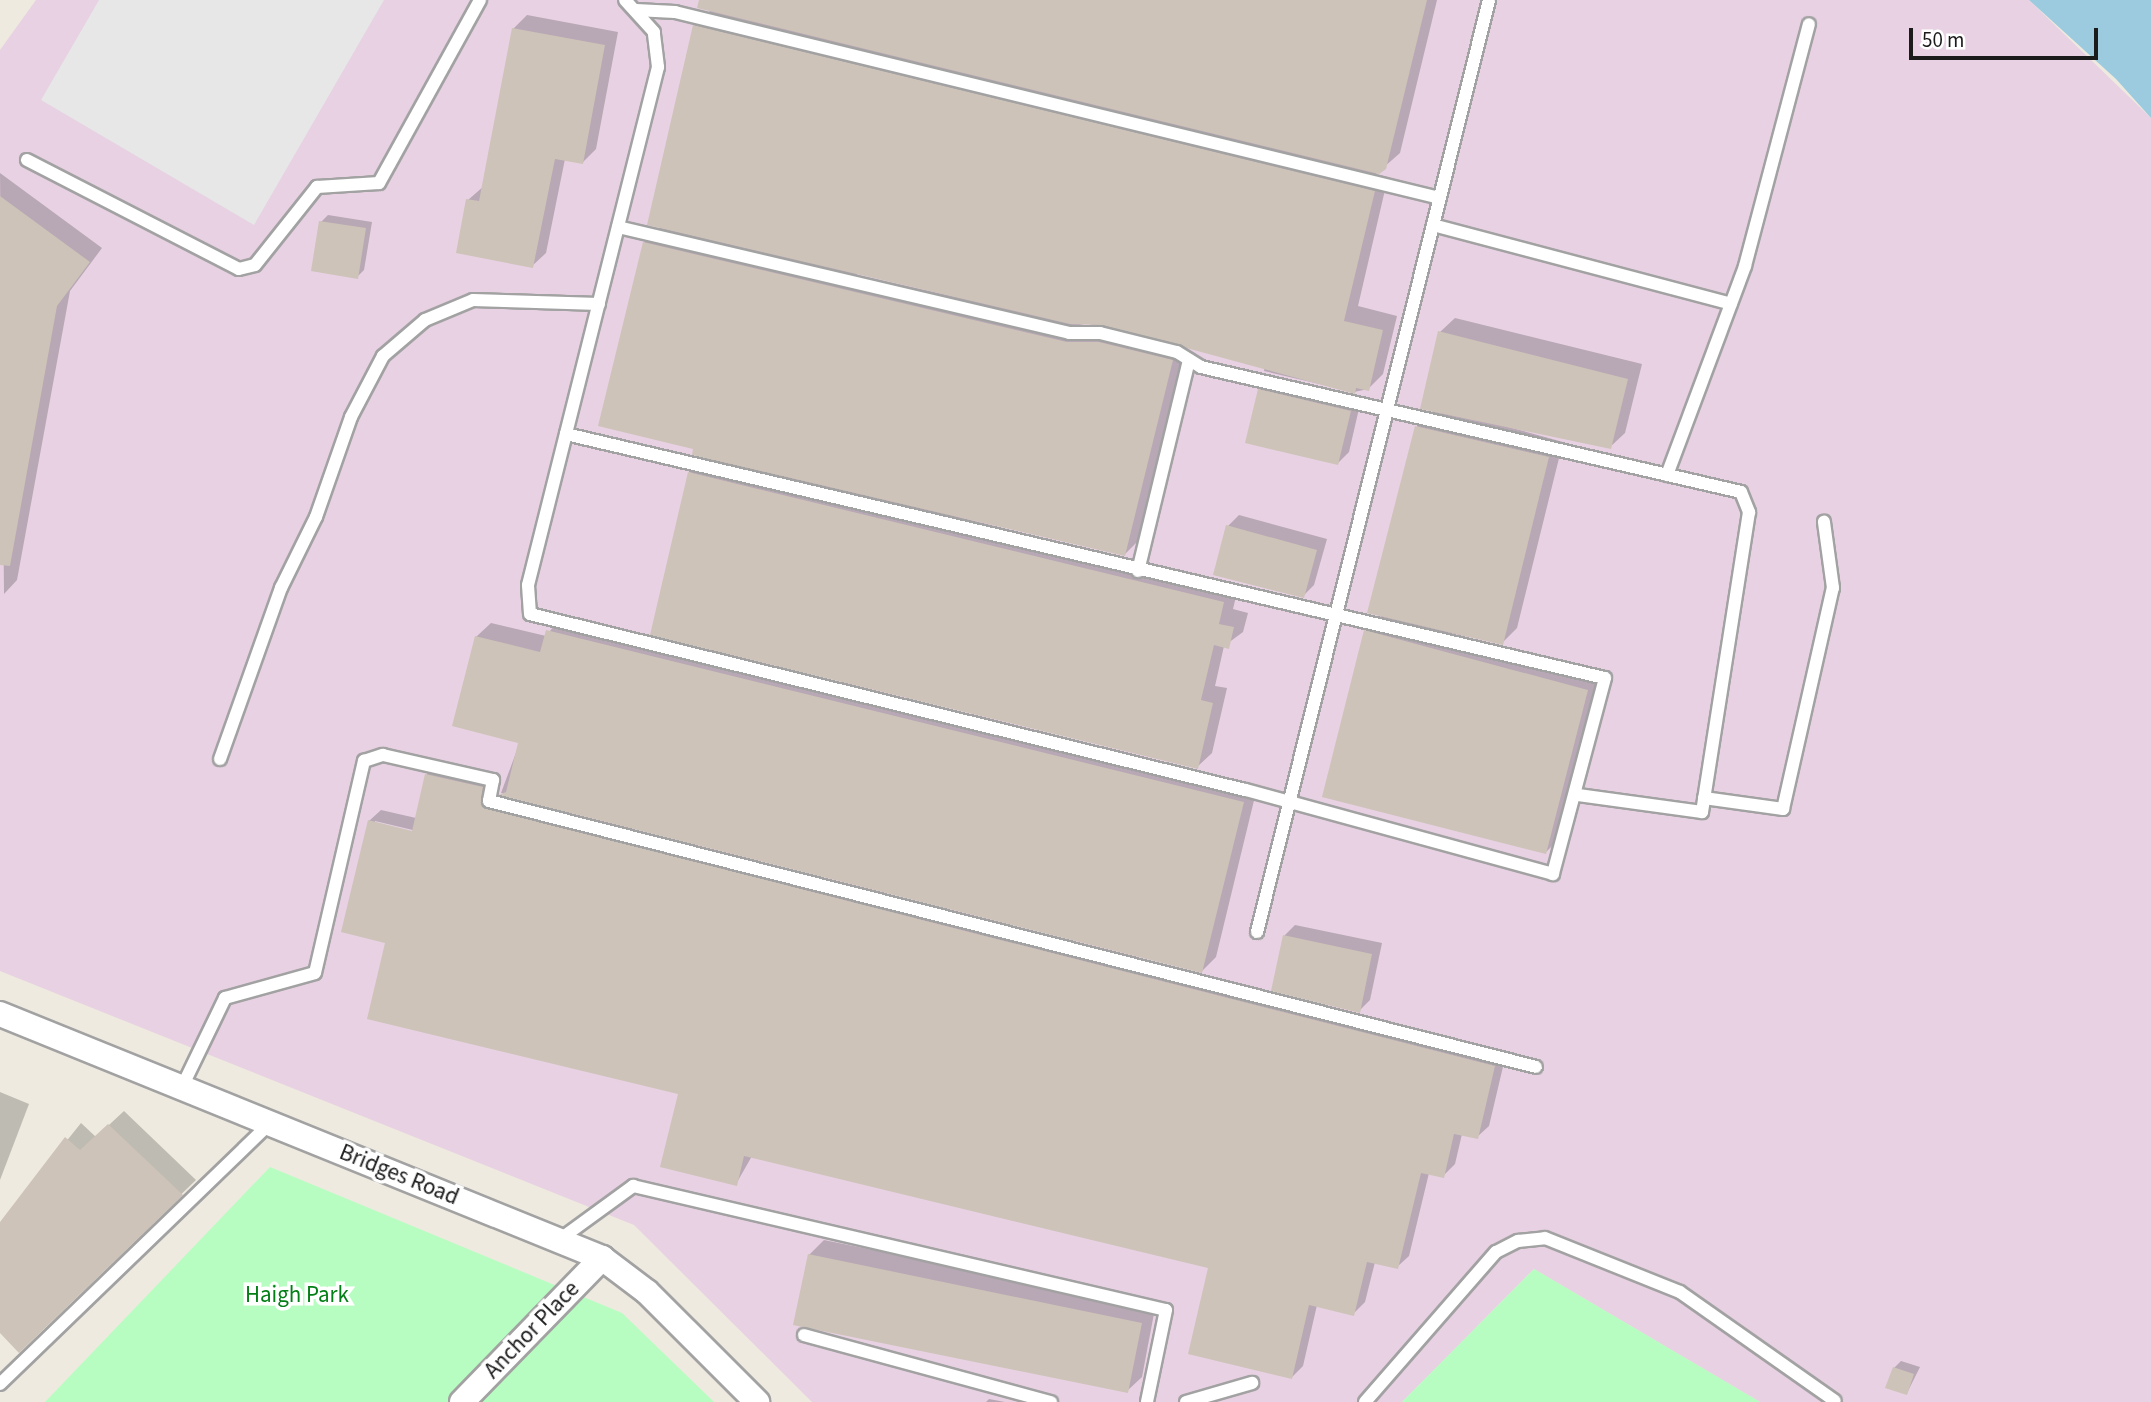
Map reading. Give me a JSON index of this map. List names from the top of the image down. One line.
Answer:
{"streets":{"street":["Bridges Road","Anchor Place"]},"crossings":[["Bridges Road","Anchor Place"]],"parks":["Haigh Park"],"scale_bar":"50 m"}
